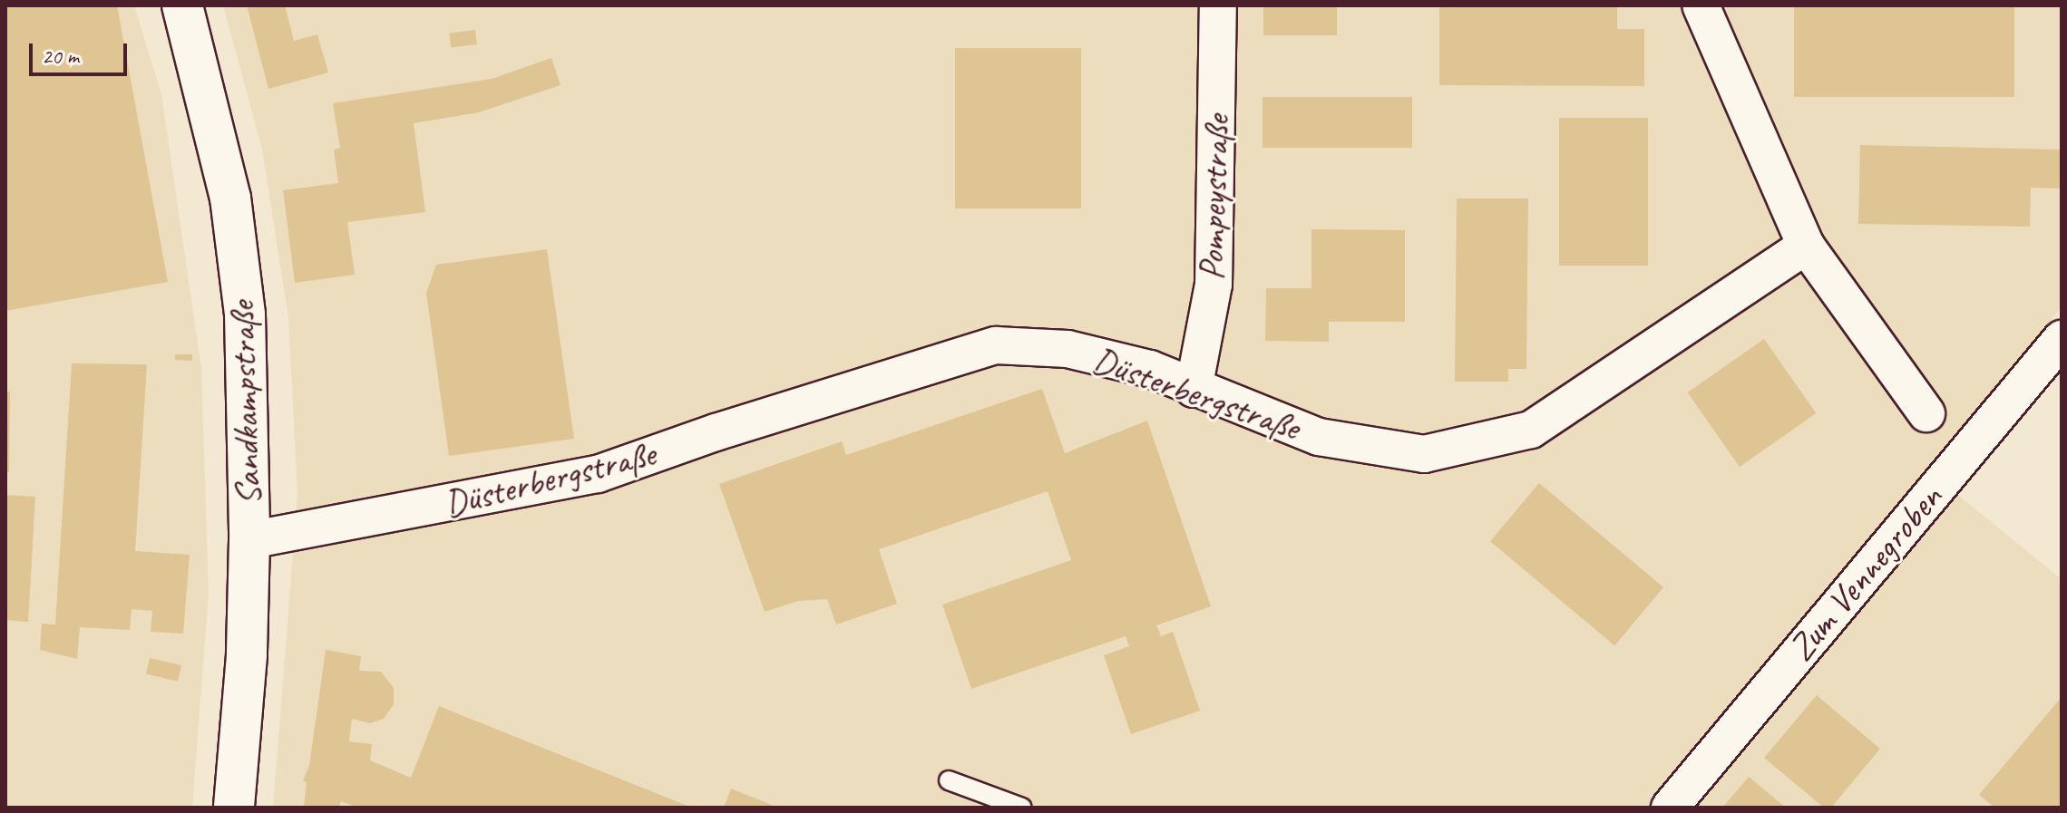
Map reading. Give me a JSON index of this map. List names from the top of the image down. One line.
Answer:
{"streets":{"street":["Pompeystraße","Düsterbergstraße","Sandkampstraße","Zum Vennegroben"]},"crossings":[["Pompeystraße","Düsterbergstraße"],["Düsterbergstraße","Sandkampstraße"]],"scale_bar":"20 m"}
